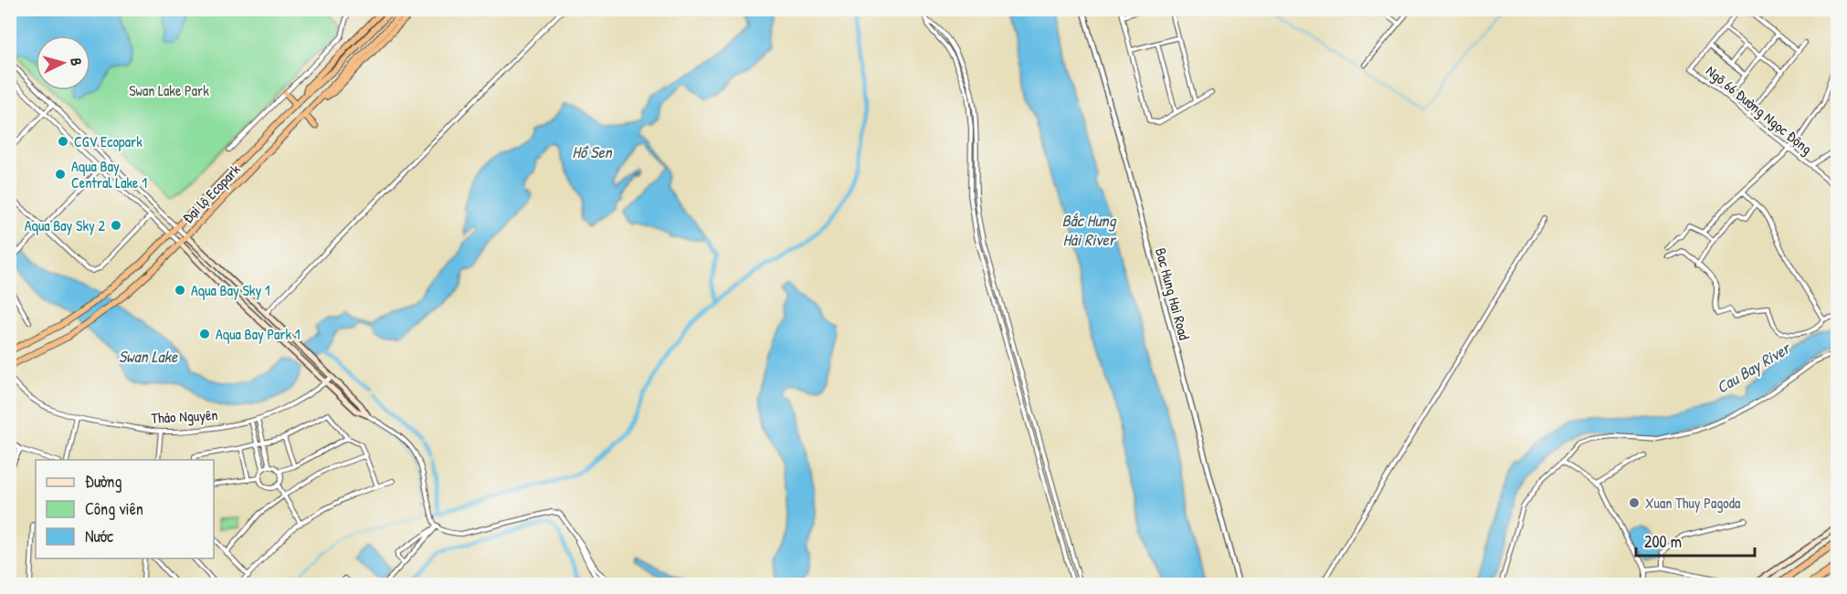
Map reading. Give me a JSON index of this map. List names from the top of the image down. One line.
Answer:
{"streets":{"highway":["Đại lộ Ecopark"],"street":["Ngõ 66 Đường Ngọc Động","Bac Hung Hai Road","Thảo Nguyên"]},"water":["Hồ Sen","Bắc Hưng Hải River","Swan Lake","Cau Bay River"],"parks":["Swan Lake Park"],"places":["CGV Ecopark","Aqua Bay Central Lake 1","Aqua Bay Sky 2","Aqua Bay Sky 1","Aqua Bay Park 1","Xuan Thuy Pagoda"],"legend":["Đường","Công viên","Nước"],"scale_bar":"200 m","north":"right"}
